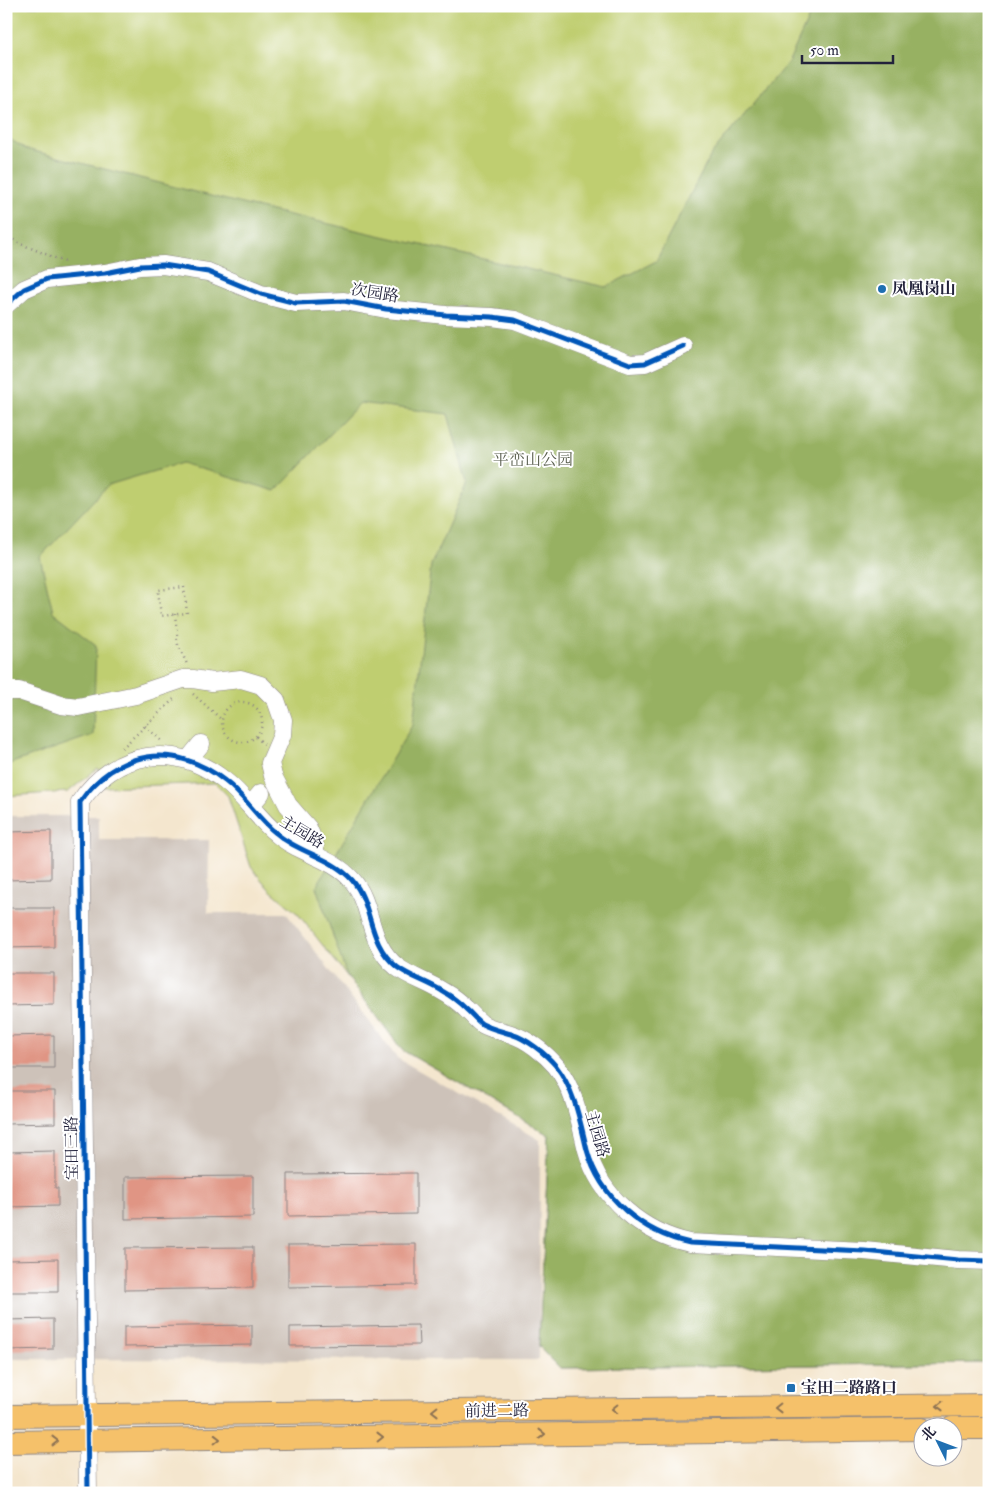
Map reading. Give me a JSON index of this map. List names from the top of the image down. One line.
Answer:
{"streets":{"main road":["前进二路"],"street":["次园路","主园路","宝田三路"]},"crossings":[["主园路","宝田三路"],["宝田三路","前进二路"]],"parks":["平峦山公园"],"places":{"other":["凤凰岗山"],"transit":["宝田二路路口"]},"scale_bar":"50 m","north":"top left"}
